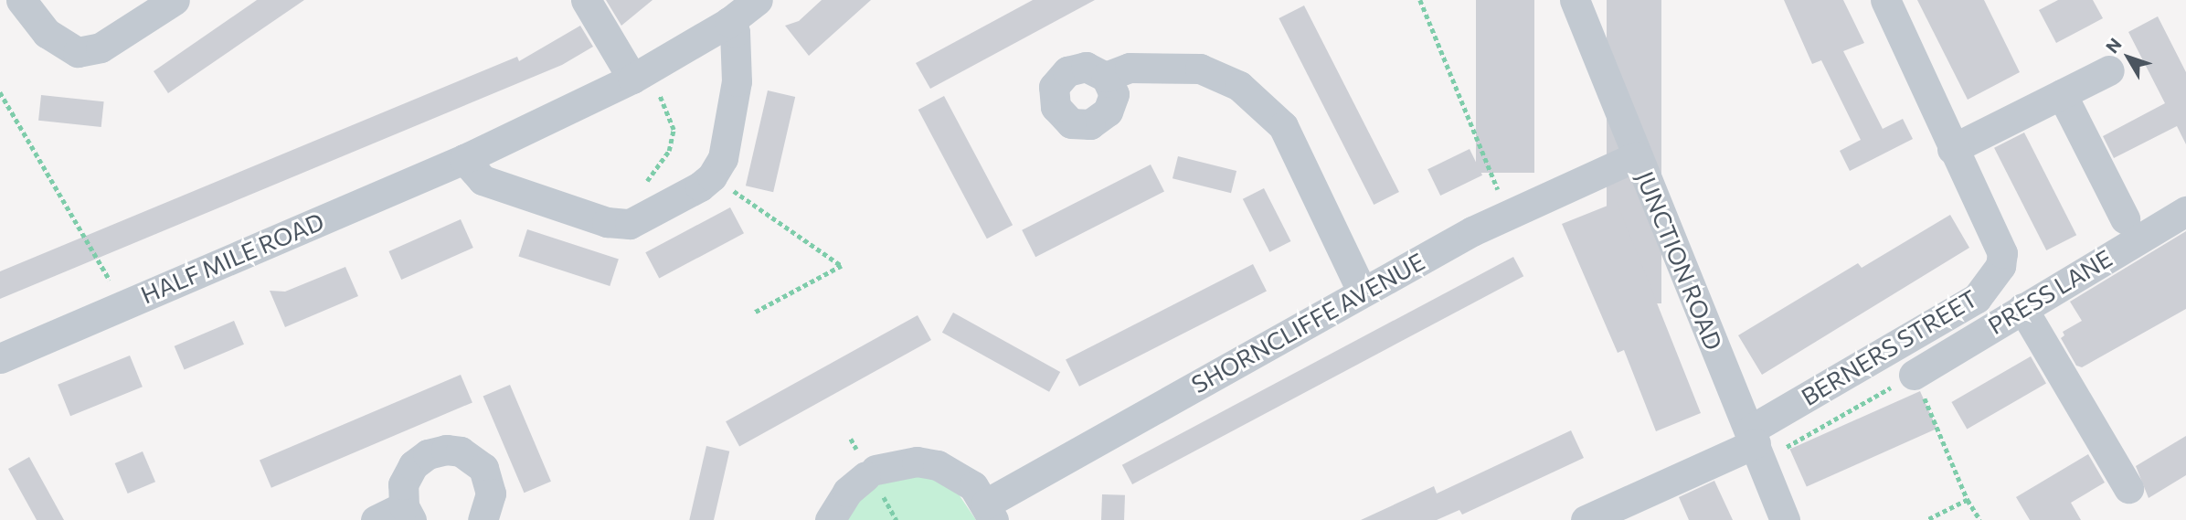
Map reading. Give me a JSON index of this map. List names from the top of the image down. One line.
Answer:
{"streets":{"street":["HALF MILE ROAD","JUNCTION ROAD","PRESS LANE","SHORNCLIFFE AVENUE","BERNERS STREET"]},"crossings":[["JUNCTION ROAD","SHORNCLIFFE AVENUE"],["JUNCTION ROAD","BERNERS STREET"]],"north":"top left"}
